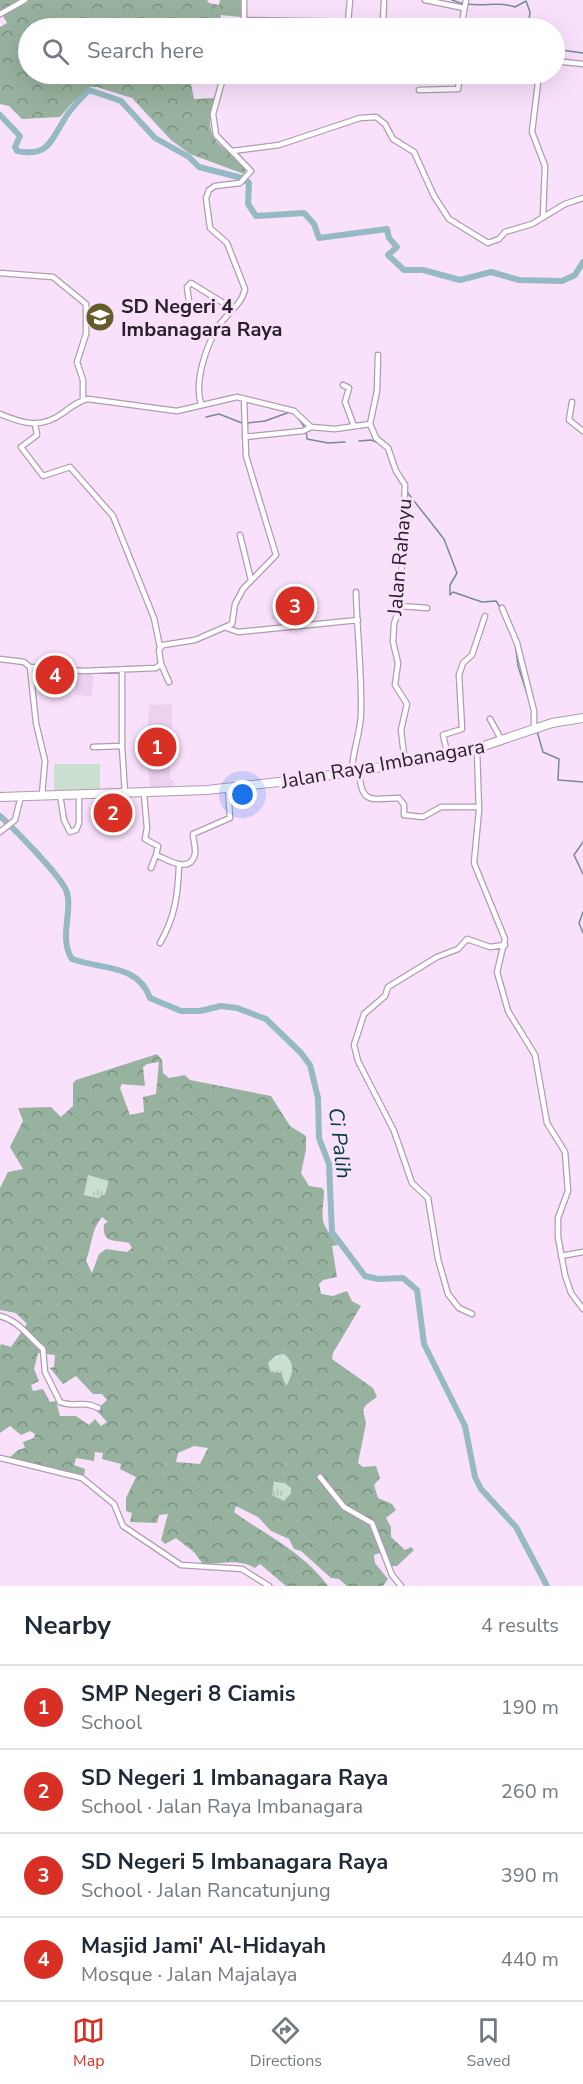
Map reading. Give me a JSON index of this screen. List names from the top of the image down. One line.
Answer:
{"streets":{"highway":["Jalan Raya Imbanagara"],"street":["Jalan Rahayu"]},"crossings":[["Jalan Rahayu","Jalan Raya Imbanagara"]],"water":["Ci Palih"],"places":{"school or university":["SD Negeri 4 Imbanagara Raya"]},"page":{"search":"Search here","pins":["3","4","1","2"],"heading":["Nearby","4 results"],"list":[{"mark":"1","name":"SMP Negeri 8 Ciamis","note":"School","value":"190 m"},{"mark":"2","name":"SD Negeri 1 Imbanagara Raya","note":"School · Jalan Raya Imbanagara","value":"260 m"},{"mark":"3","name":"SD Negeri 5 Imbanagara Raya","note":"School · Jalan Rancatunjung","value":"390 m"},{"mark":"4","name":"Masjid Jami' Al-Hidayah","note":"Mosque · Jalan Majalaya","value":"440 m"}],"nav":["Map","Directions","Saved"]}}
